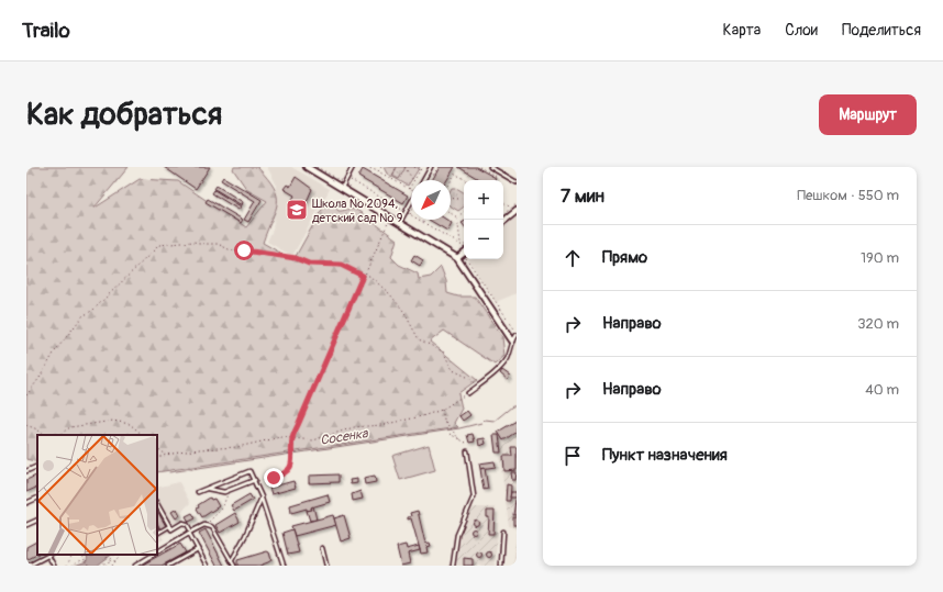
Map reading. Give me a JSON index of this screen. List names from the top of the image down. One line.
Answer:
{"water":["Сосенка"],"places":{"school or university":["Школа № 2094, детский сад № 9"]},"north":"bottom left","page":{"header":"Trailo","nav":["Карта","Слои","Поделиться"],"buttons":"Маршрут","title":"Как добраться","heading":["7 мин","Пешком · 550 m"],"map_buttons":["+","−"],"list":[["Прямо","190 m"],["Направо","320 m"],["Направо","40 m"],"Пункт назначения"]}}
